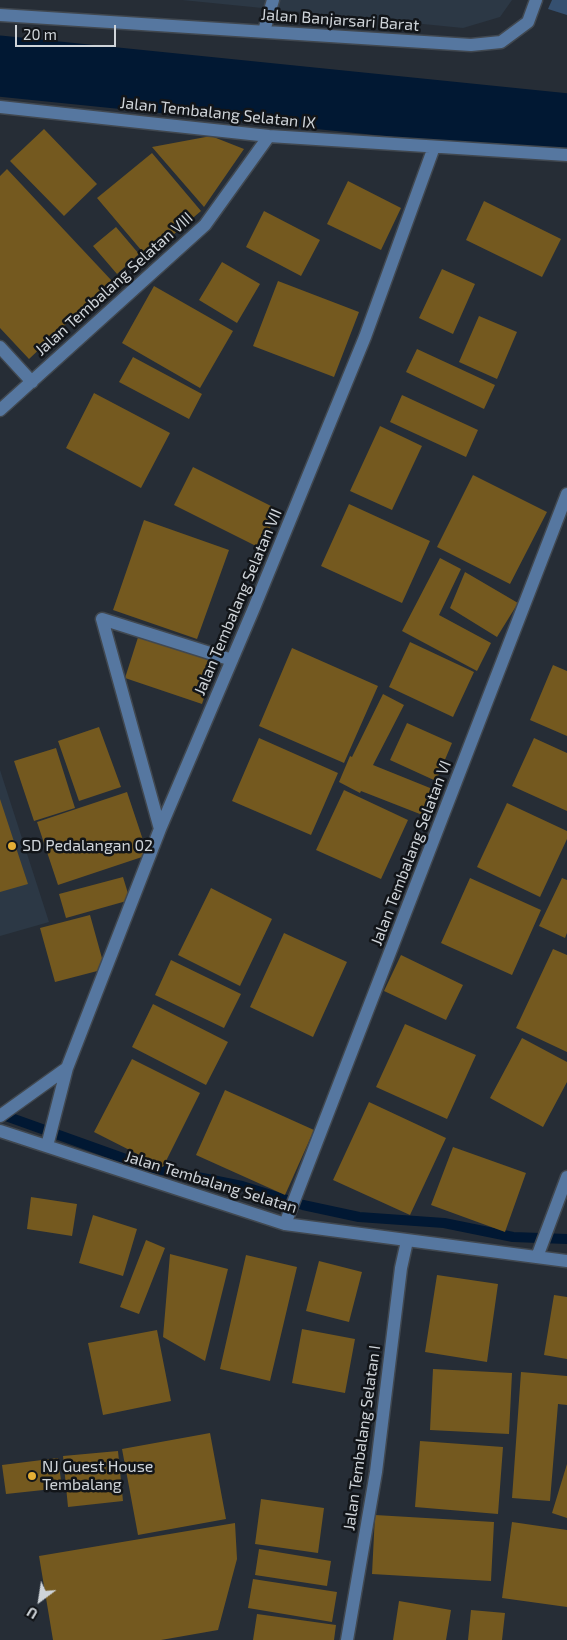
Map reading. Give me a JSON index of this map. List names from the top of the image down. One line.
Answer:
{"streets":{"street":["Jalan Banjarsari Barat","Jalan Tembalang Selatan IX","Jalan Tembalang Selatan VIII","Jalan Tembalang Selatan VII","Jalan Tembalang Selatan VI","Jalan Tembalang Selatan","Jalan Tembalang Selatan I"]},"crossings":[["Jalan Tembalang Selatan IX","Jalan Tembalang Selatan VIII"],["Jalan Tembalang Selatan IX","Jalan Tembalang Selatan VII"],["Jalan Tembalang Selatan VII","Jalan Tembalang Selatan"],["Jalan Tembalang Selatan VI","Jalan Tembalang Selatan"],["Jalan Tembalang Selatan","Jalan Tembalang Selatan I"]],"places":["SD Pedalangan 02","NJ Guest House Tembalang"],"scale_bar":"20 m","north":"bottom left"}
